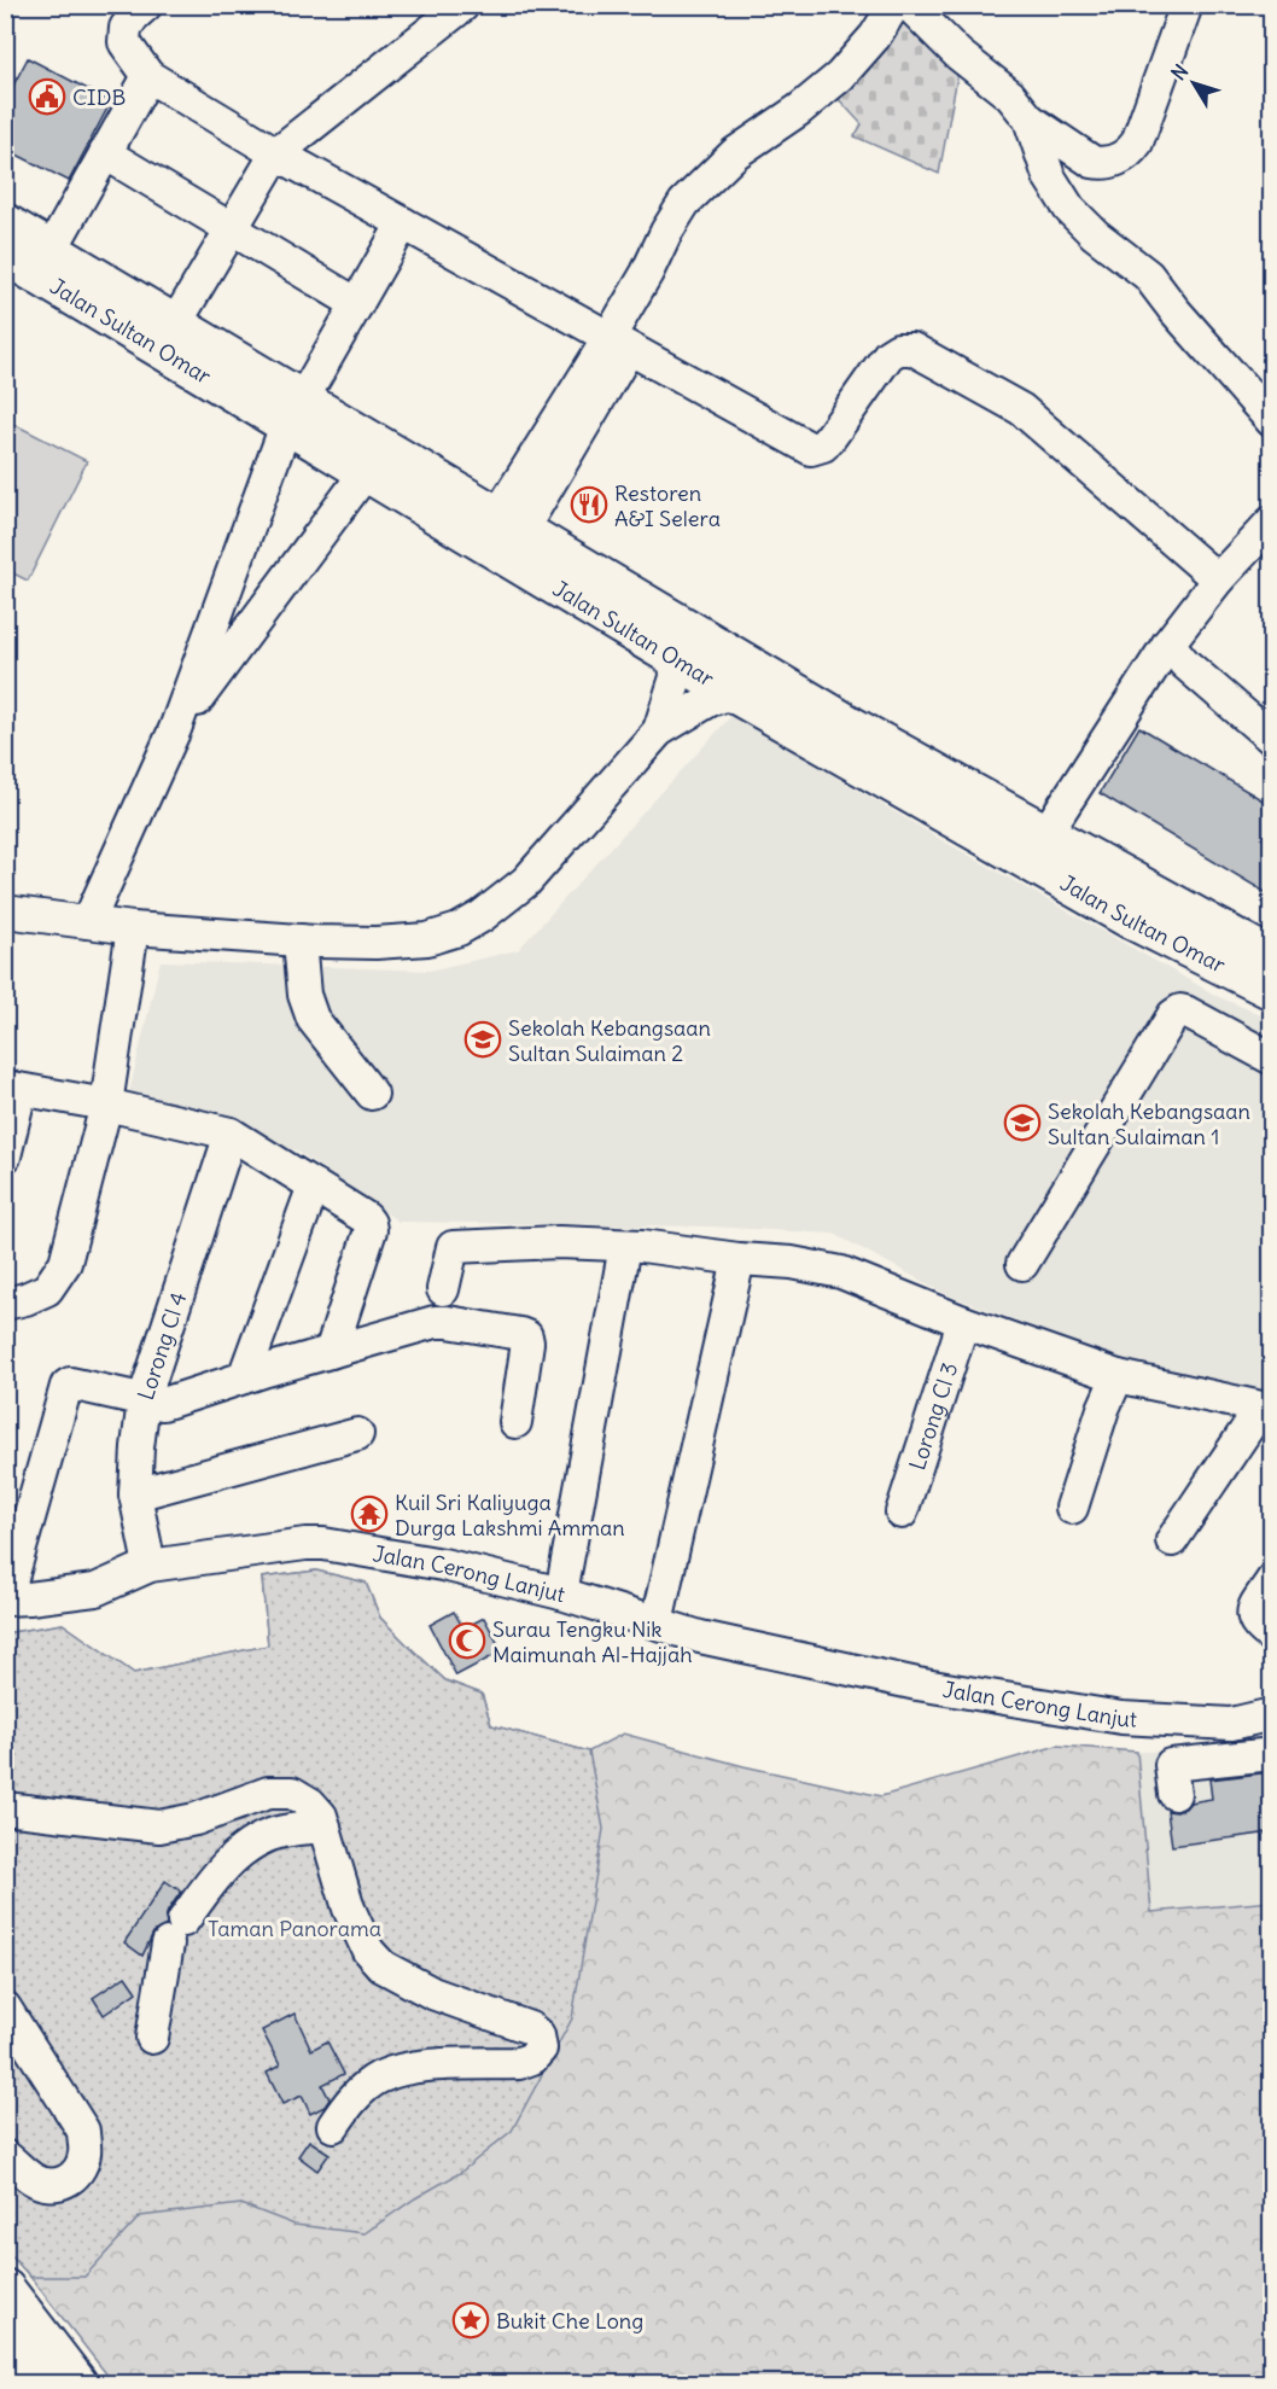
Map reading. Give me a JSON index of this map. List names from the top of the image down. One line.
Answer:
{"streets":{"main road":["Jalan Sultan Omar"],"street":["Lorong Cl 4","Lorong Cl 3","Jalan Cerong Lanjut"]},"crossings":[["Lorong Cl 4","Jalan Cerong Lanjut"]],"parks":["Taman Panorama"],"places":{"public building":["CIDB"],"restaurant":["Restoren A&I Selera"],"school or university":["Sekolah Kebangsaan Sultan Sulaiman 2","Sekolah Kebangsaan Sultan Sulaiman 1"],"temple":["Kuil Sri Kaliyuga Durga Lakshmi Amman"],"mosque":["Surau Tengku Nik Maimunah Al-Hajjah"],"place":["Bukit Che Long"]},"north":"top left"}
